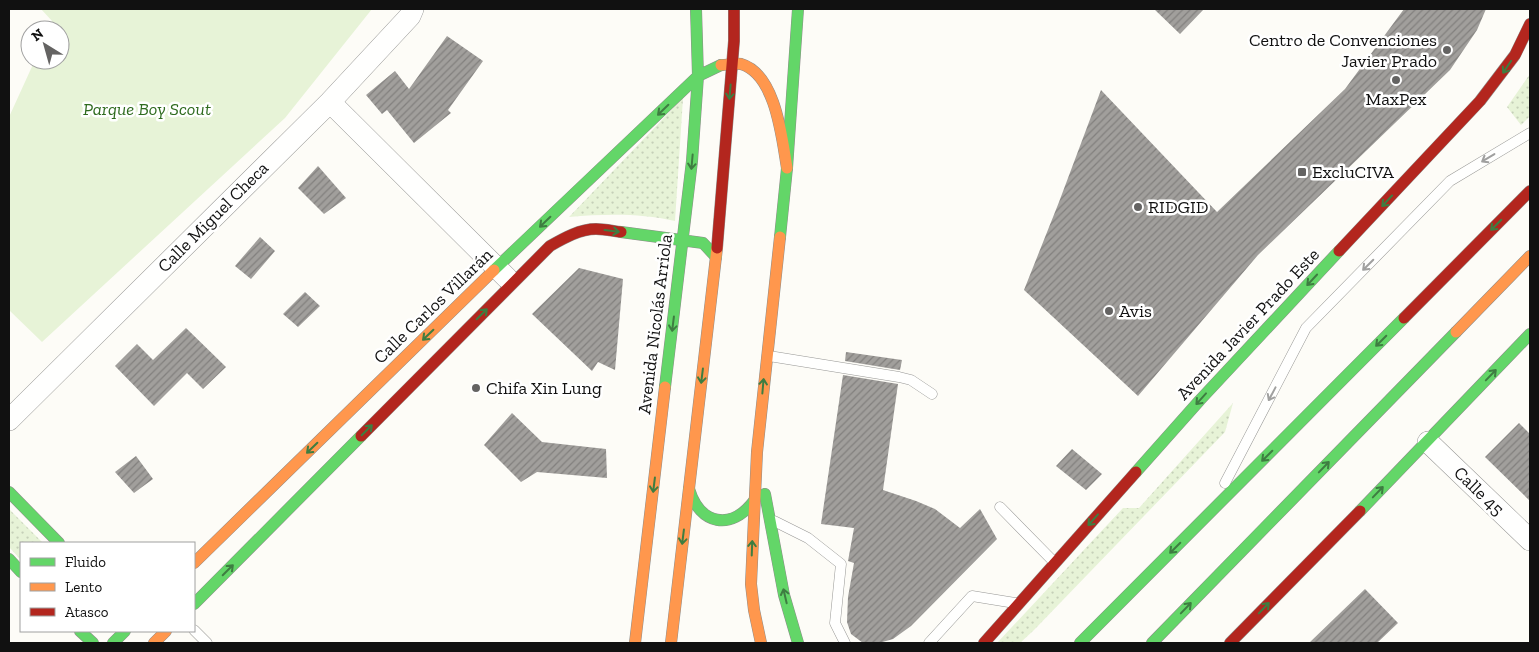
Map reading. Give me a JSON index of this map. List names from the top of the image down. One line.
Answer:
{"streets":{"main road":["Calle Carlos Villarán","Avenida Nicolás Arriola","Avenida Javier Prado Este"],"street":["Calle Miguel Checa","Calle 45"]},"crossings":[["Calle Carlos Villarán","Avenida Nicolás Arriola"]],"parks":["Parque Boy Scout"],"places":{"other":["Centro de Convenciones Javier Prado","MaxPex","RIDGID","Avis","Chifa Xin Lung"],"transit":["ExcluCIVA"]},"legend":["Fluido","Lento","Atasco"],"north":"top left"}
